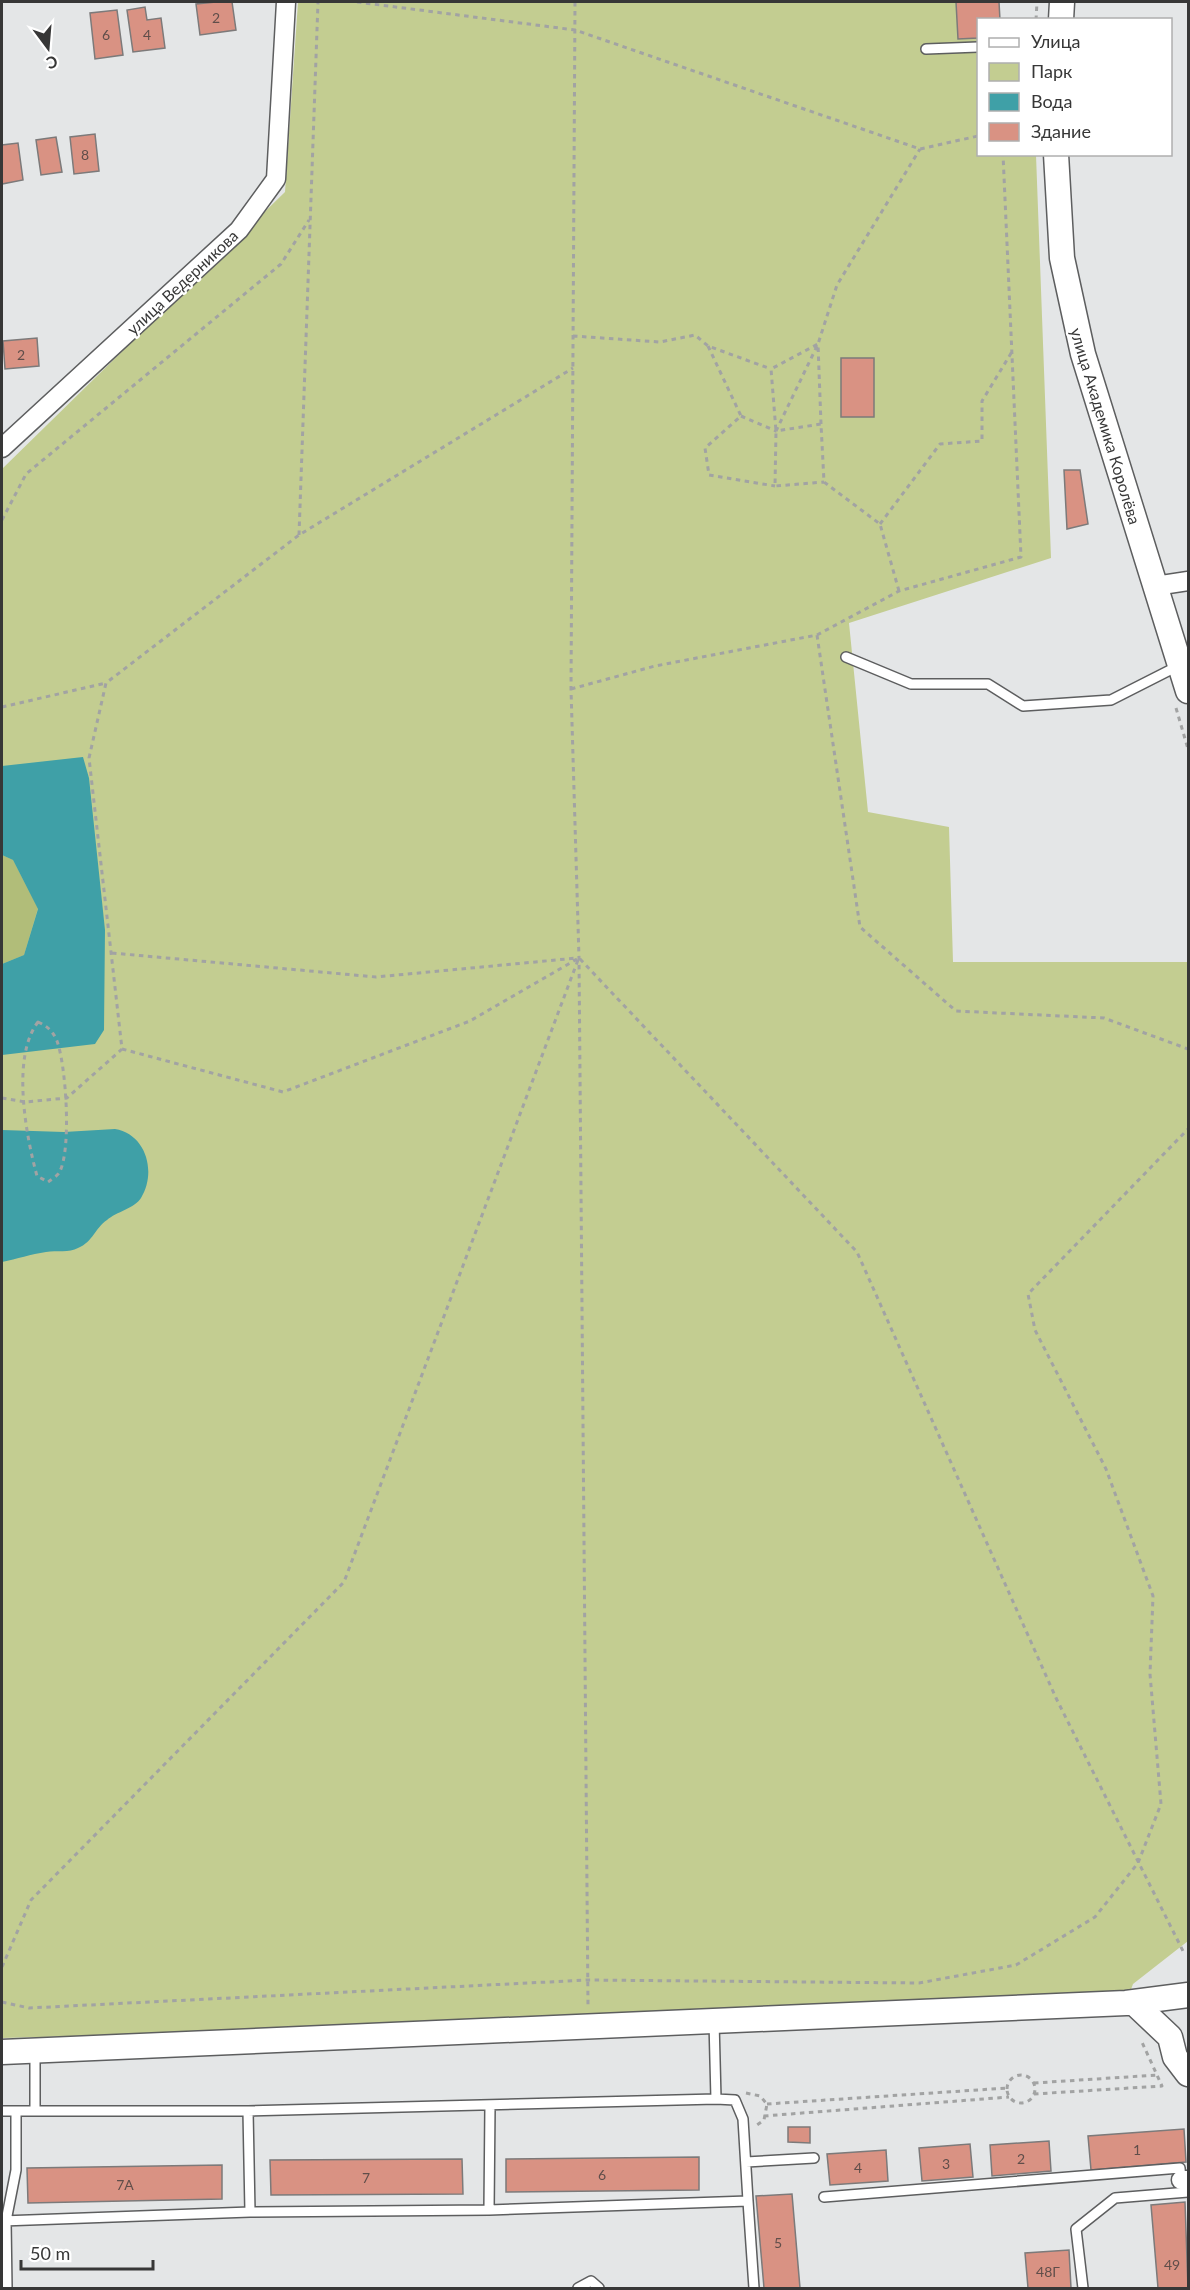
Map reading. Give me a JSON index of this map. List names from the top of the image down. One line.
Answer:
{"streets":{"street":["улица Ведерникова","улица Академика Королёва"]},"house_numbers":["2","6","4","8","2","1","2","3","4","6","7","7А","5","49","48Г"],"legend":["Улица","Парк","Вода","Здание"],"scale_bar":"50 m","north":"bottom"}
